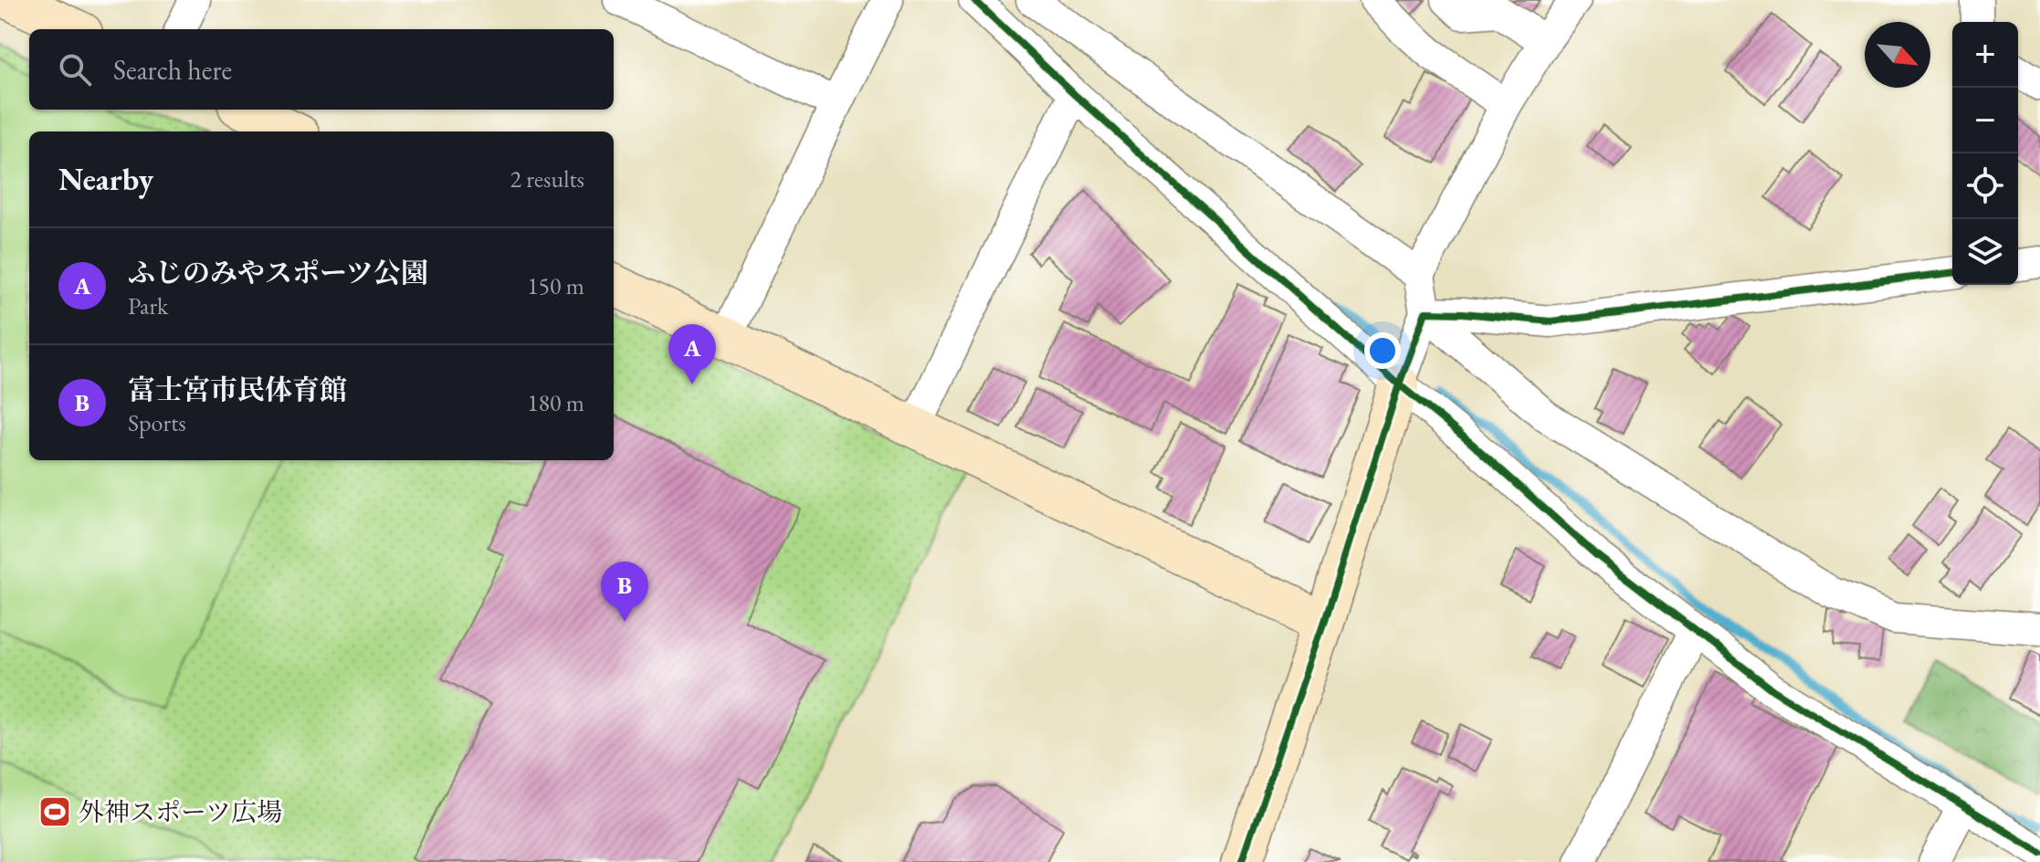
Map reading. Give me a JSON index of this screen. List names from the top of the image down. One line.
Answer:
{"places":{"sports":["外神スポーツ広場"]},"north":"bottom right","page":{"map_buttons":["+","−"],"search":"Search here","heading":["Nearby","2 results"],"list":[{"mark":"A","name":"ふじのみやスポーツ公園","note":"Park","value":"150 m"},{"mark":"B","name":"富士宮市民体育館","note":"Sports","value":"180 m"}],"pins":["A","B"]}}
